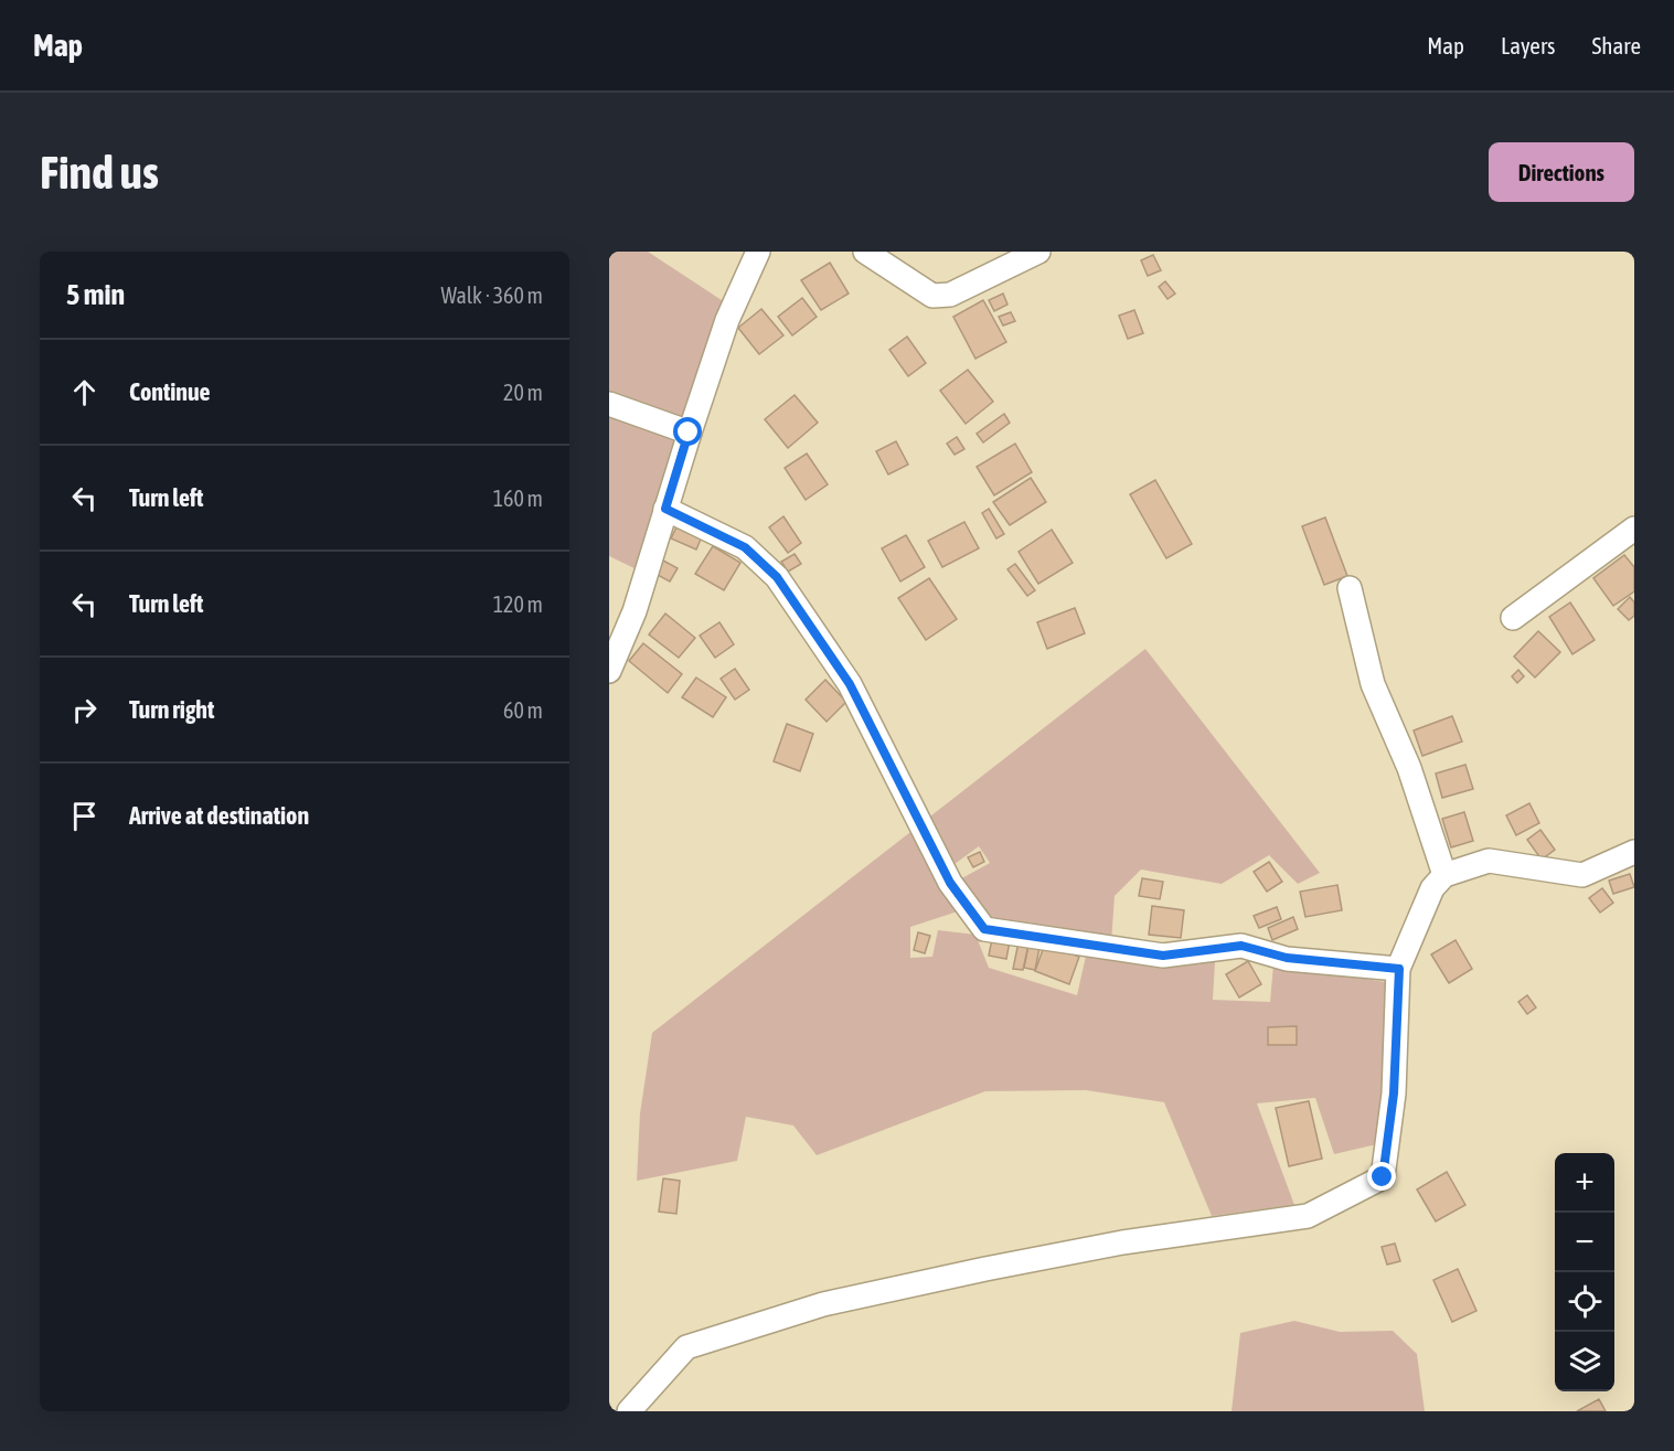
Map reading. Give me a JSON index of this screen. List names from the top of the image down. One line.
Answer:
{"page":{"header":"Map","nav":["Map","Layers","Share"],"buttons":"Directions","title":"Find us","heading":["5 min","Walk · 360 m"],"list":[["Continue","20 m"],["Turn left","160 m"],["Turn left","120 m"],["Turn right","60 m"],"Arrive at destination"],"map_buttons":["+","−"]}}
